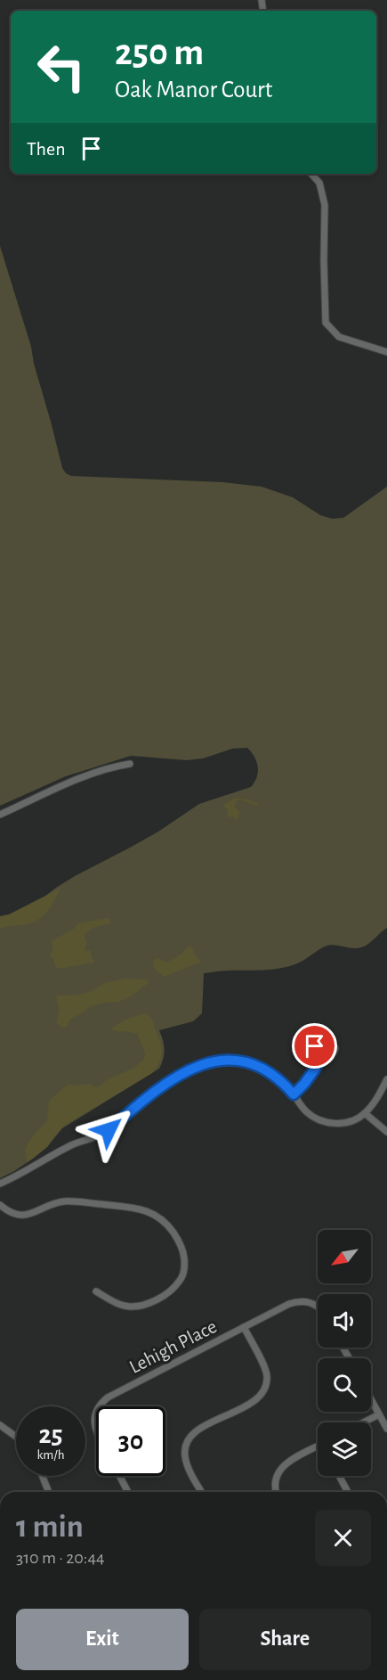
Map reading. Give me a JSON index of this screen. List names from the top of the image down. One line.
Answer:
{"streets":{"street":["Lehigh Place"]},"north":"bottom left","page":{"turn":["250 m","Oak Manor Court"],"then":"Then","speed":"25 km/h","limit":"30","heading":["1 min","310 m · 20:44"],"buttons":["Exit","Share"]}}
